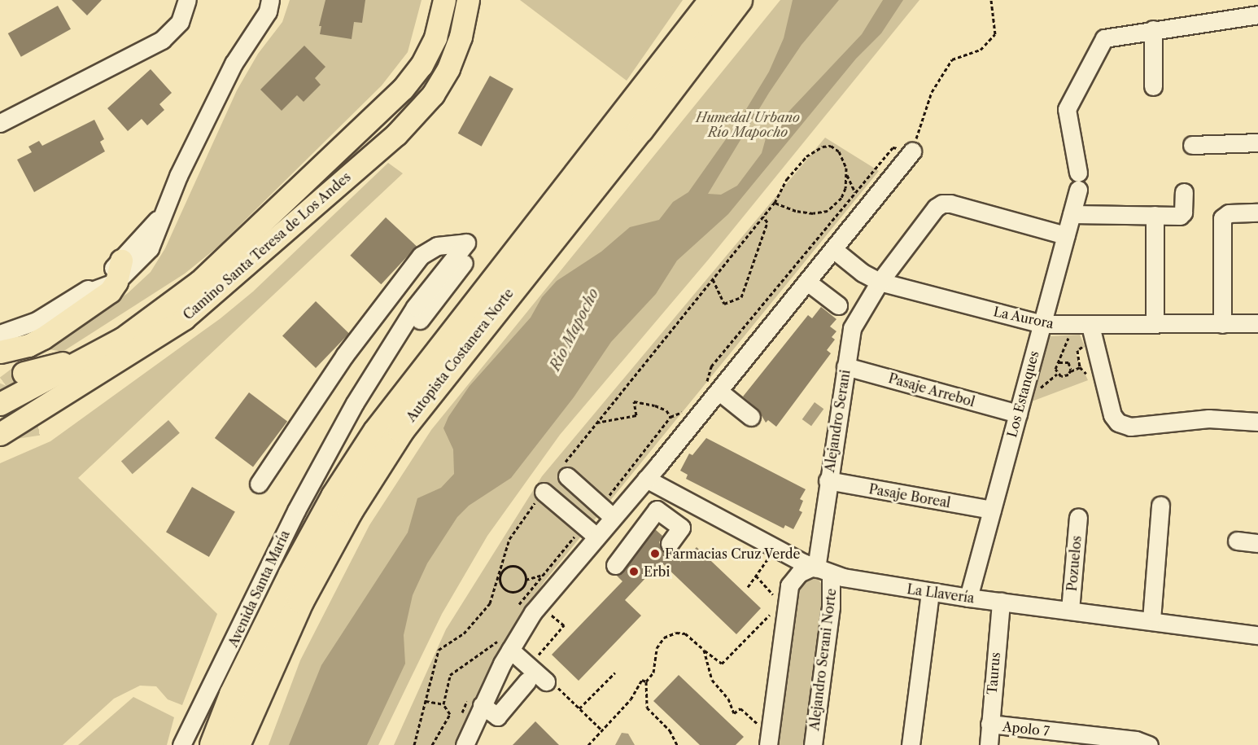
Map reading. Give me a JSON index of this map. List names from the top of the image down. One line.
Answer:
{"streets":{"highway":["Autopista Costanera Norte"],"main road":["Camino Santa Teresa de Los Andes"],"street":["La Aurora","Pasaje Arrebol","Los Estanques","Alejandro Serani","Pasaje Boreal","Pozuelos","Avenida Santa María","La Llavería","Alejandro Serani Norte","Taurus","Apolo 7"]},"crossings":[["La Aurora","Los Estanques"],["La Aurora","Alejandro Serani"],["Pasaje Arrebol","Los Estanques"],["Pasaje Arrebol","Alejandro Serani"],["Los Estanques","Alejandro Serani"],["Los Estanques","Pasaje Boreal"],["Los Estanques","La Llavería"],["Alejandro Serani","Pasaje Boreal"],["Alejandro Serani","La Llavería"],["Alejandro Serani","Alejandro Serani Norte"],["Pozuelos","La Llavería"],["La Llavería","Alejandro Serani Norte"],["La Llavería","Taurus"],["Taurus","Apolo 7"]],"water":["Río Mapocho"],"parks":["Humedal Urbano Río Mapocho"],"places":["Farmacias Cruz Verde","Erbi"]}
